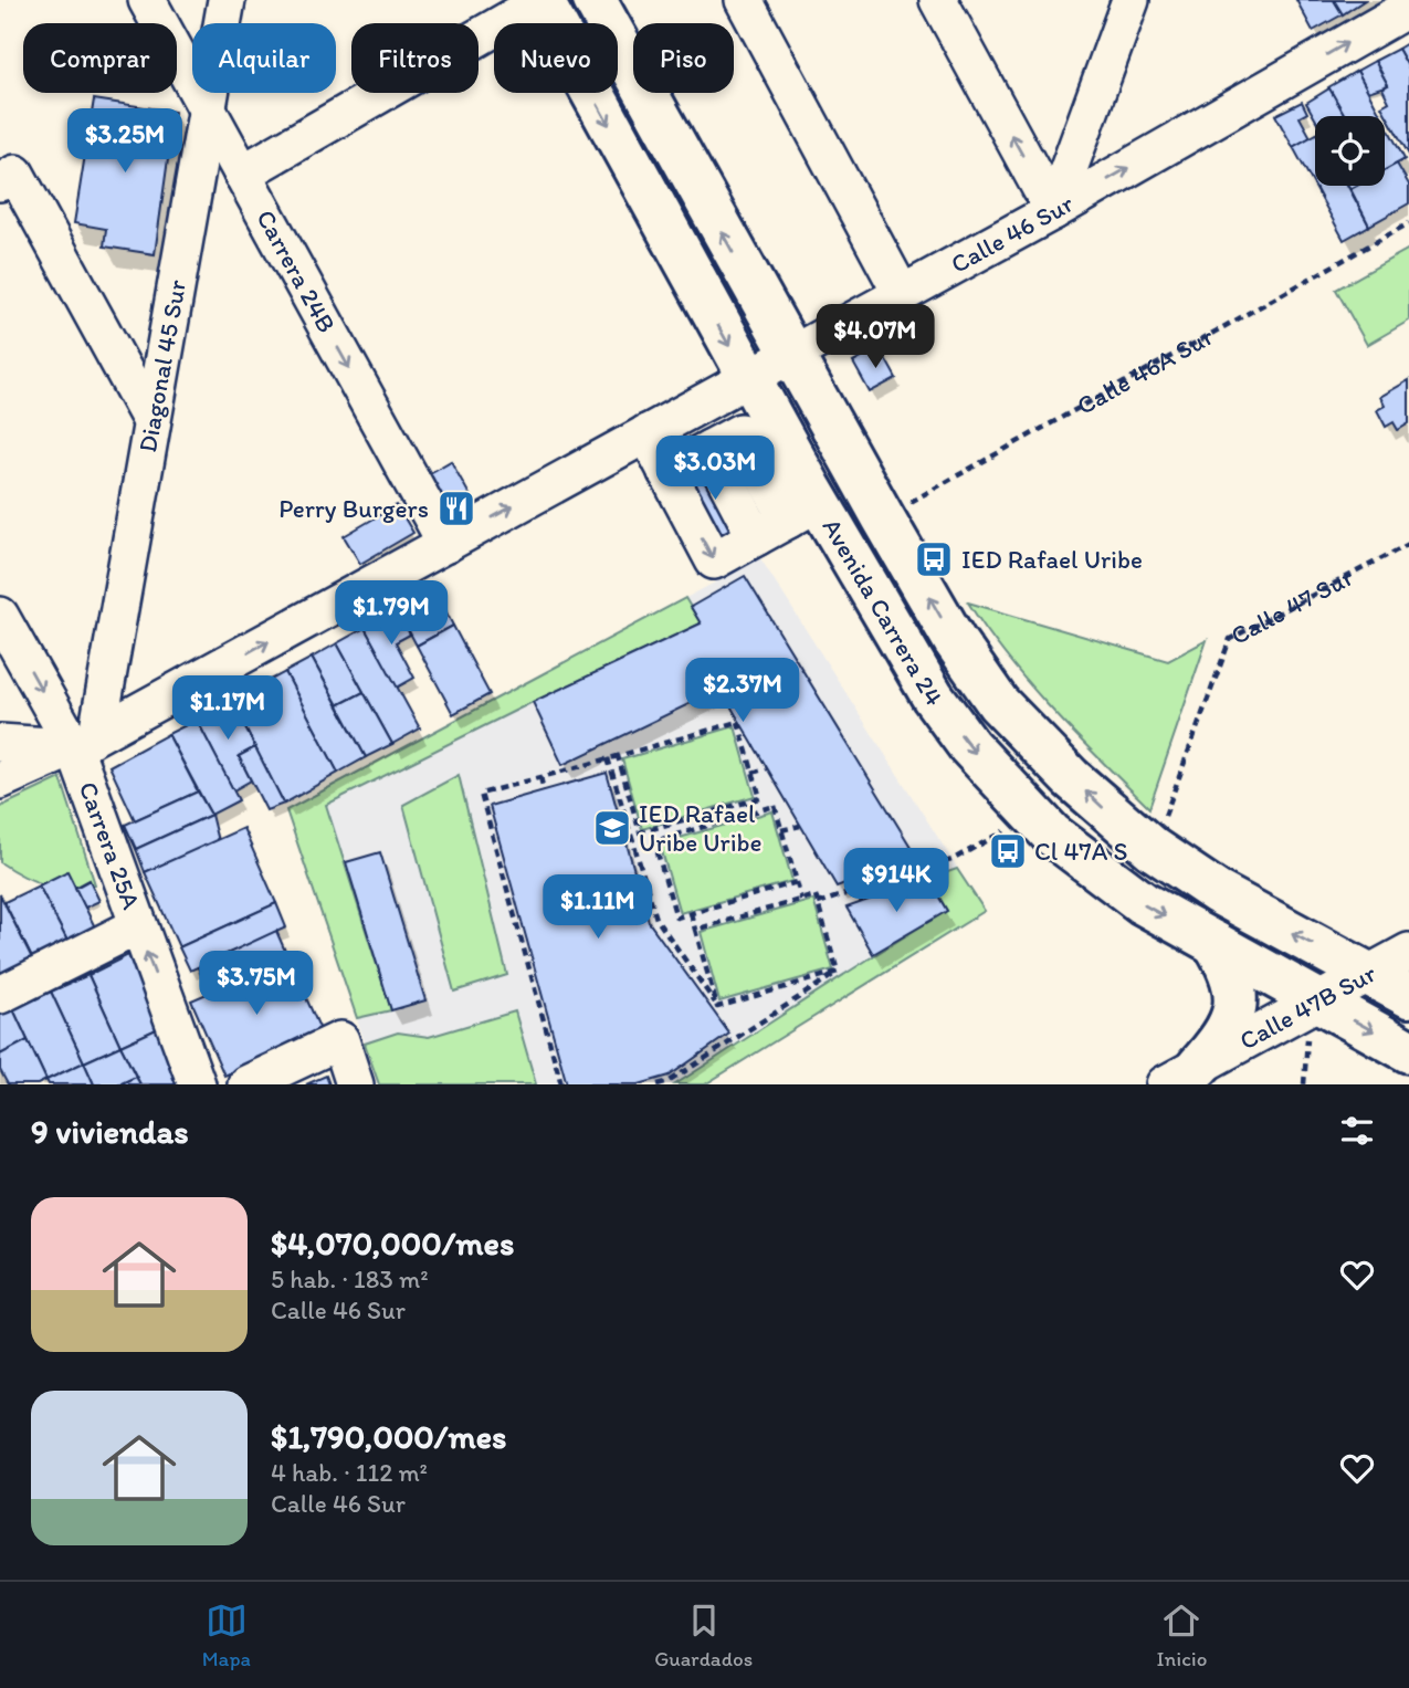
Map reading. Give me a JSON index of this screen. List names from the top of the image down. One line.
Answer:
{"streets":{"main road":["Avenida Carrera 24"],"street":["Calle 46 Sur","Carrera 24B","Diagonal 45 Sur","Carrera 25A","Calle 47B Sur"],"path":["Calle 46A Sur","Calle 47 Sur"]},"crossings":[["Calle 46 Sur","Carrera 24B"],["Calle 46 Sur","Diagonal 45 Sur"],["Calle 46 Sur","Avenida Carrera 24"],["Calle 46 Sur","Carrera 25A"],["Carrera 24B","Diagonal 45 Sur"],["Diagonal 45 Sur","Carrera 25A"],["Calle 46A Sur","Avenida Carrera 24"],["Avenida Carrera 24","Calle 47B Sur"]],"one_way":["Calle 46 Sur"],"places":{"restaurant":["Perry Burgers"],"bus stop":["IED Rafael Uribe","Cl 47A S"],"school or university":["IED Rafael Uribe Uribe"]},"page":{"chip":["Comprar","Alquilar","Filtros","Nuevo","Piso"],"price":["$3.25M","$4.07M","$3.03M","$1.79M","$2.37M","$1.17M","$914K","$1.11M","$3.75M"],"heading":"9 viviendas","list":[{"name":"$4,070,000/mes","note":"5 hab. · 183 m² · Calle 46 Sur"},{"name":"$1,790,000/mes","note":"4 hab. · 112 m² · Calle 46 Sur"}],"tabs":["Mapa","Guardados","Inicio"]}}
